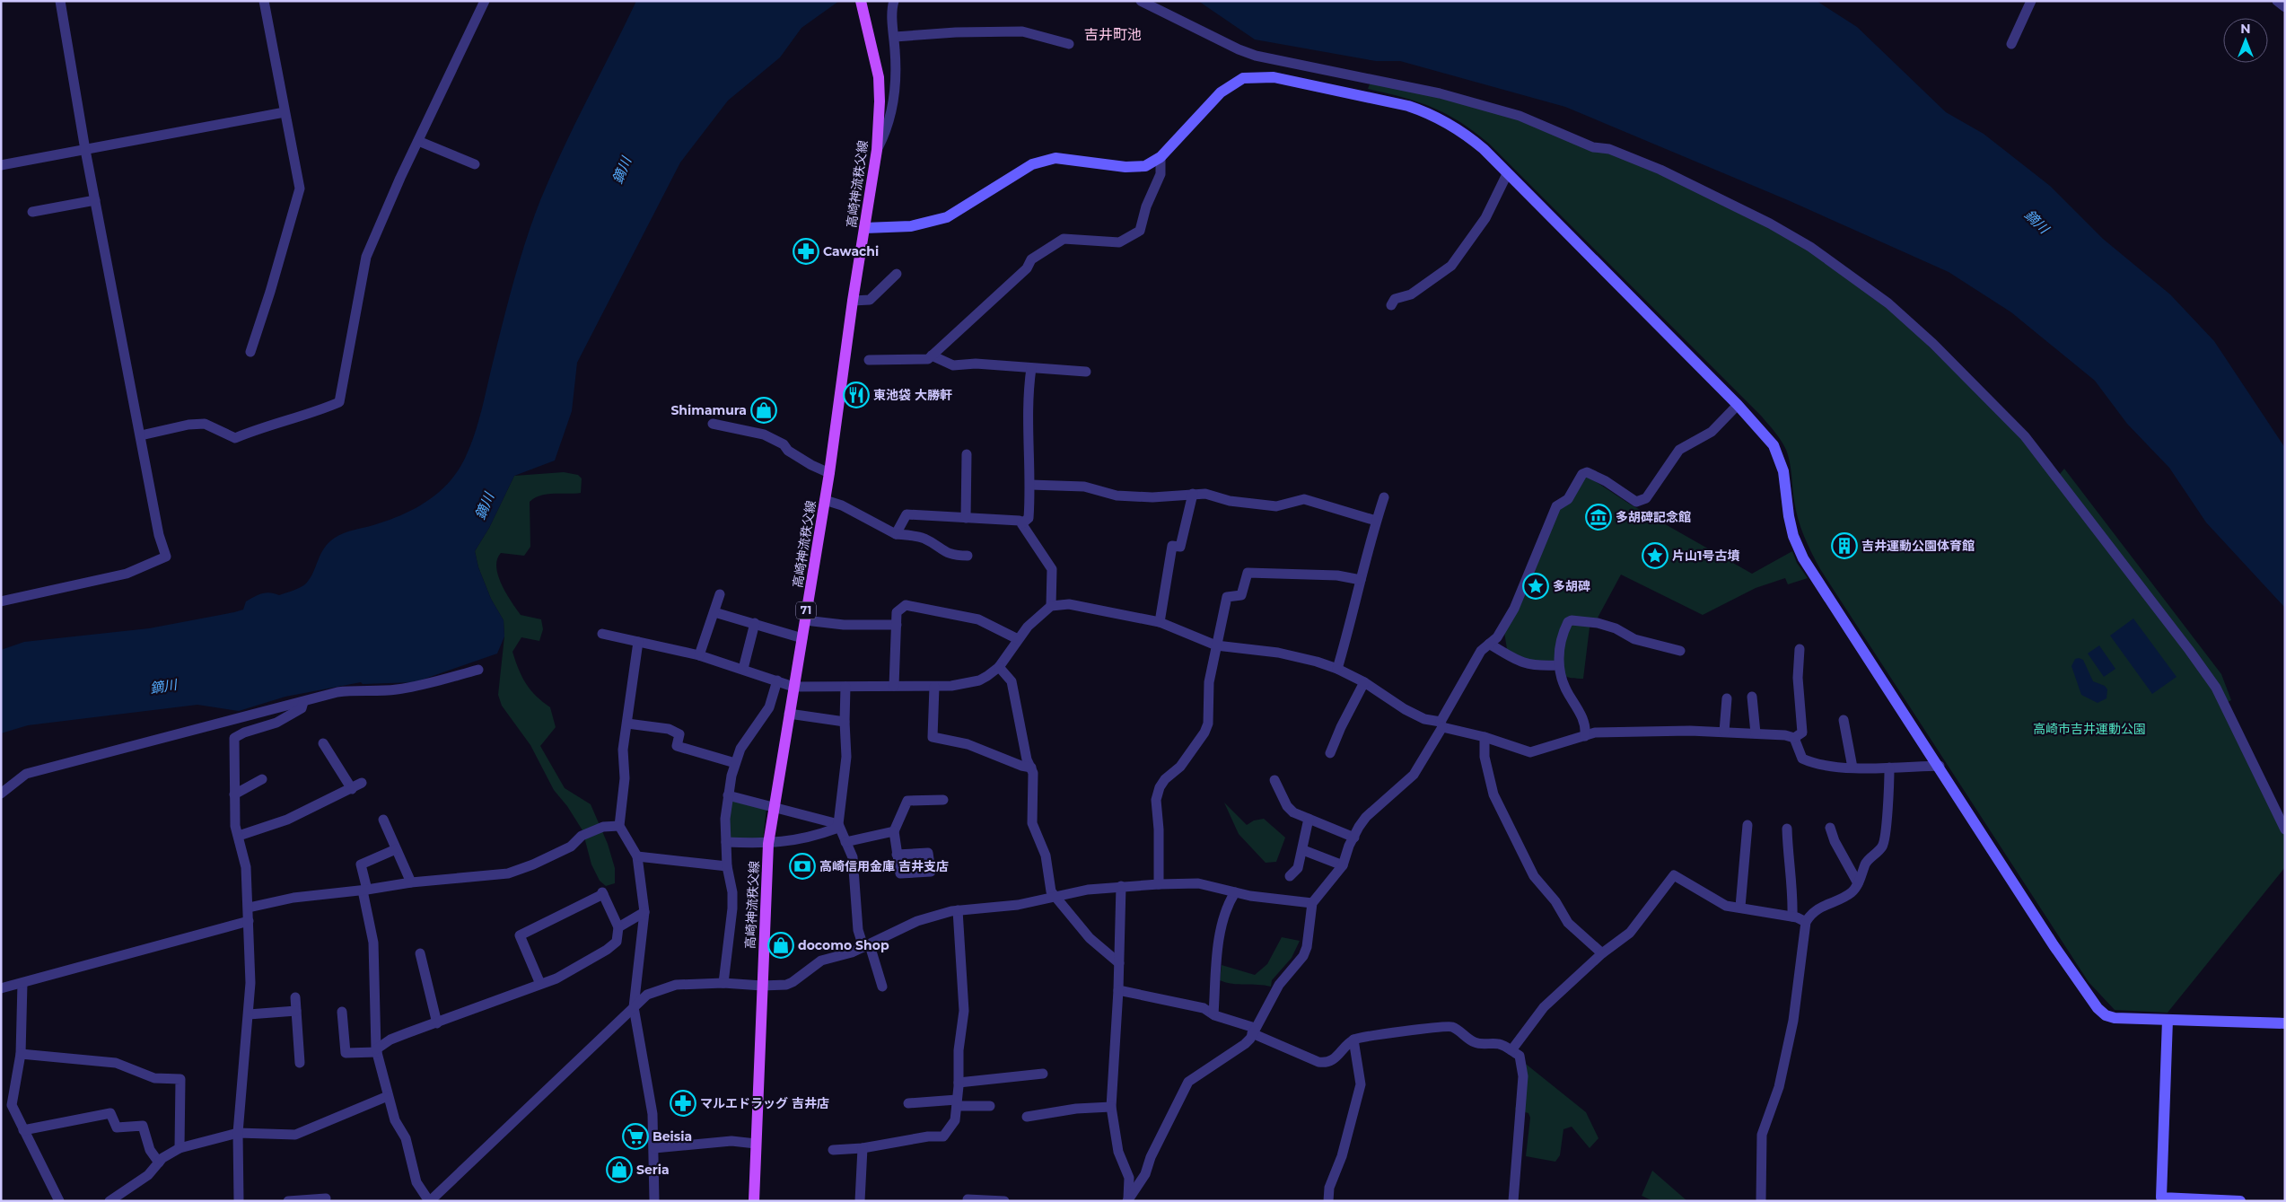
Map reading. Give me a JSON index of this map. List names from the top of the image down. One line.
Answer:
{"streets":{"main road":["高崎神流秩父線","71"]},"districts":["吉井町池"],"water":["鏑川"],"parks":["高崎市吉井運動公園"],"places":{"pharmacy":["Cawachi","マルエドラッグ 吉井店"],"restaurant":["東池袋 大勝軒"],"shop":["Shimamura","docomo Shop","Seria"],"museum":["多胡碑記念館"],"building":["吉井運動公園体育館"],"place":["片山1号古墳","多胡碑"],"bank":["高崎信用金庫 吉井支店"],"supermarket":["Beisia"]},"north":"top"}
